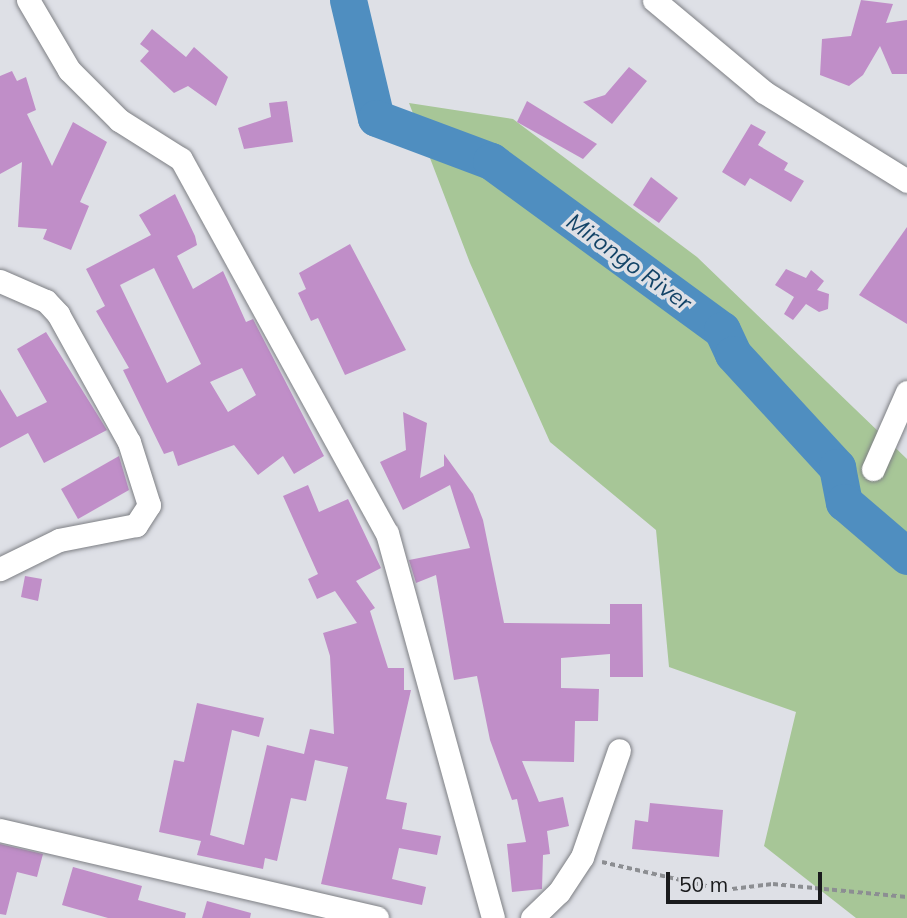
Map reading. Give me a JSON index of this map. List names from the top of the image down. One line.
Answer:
{"water":["Mirongo River"],"scale_bar":"50 m"}
